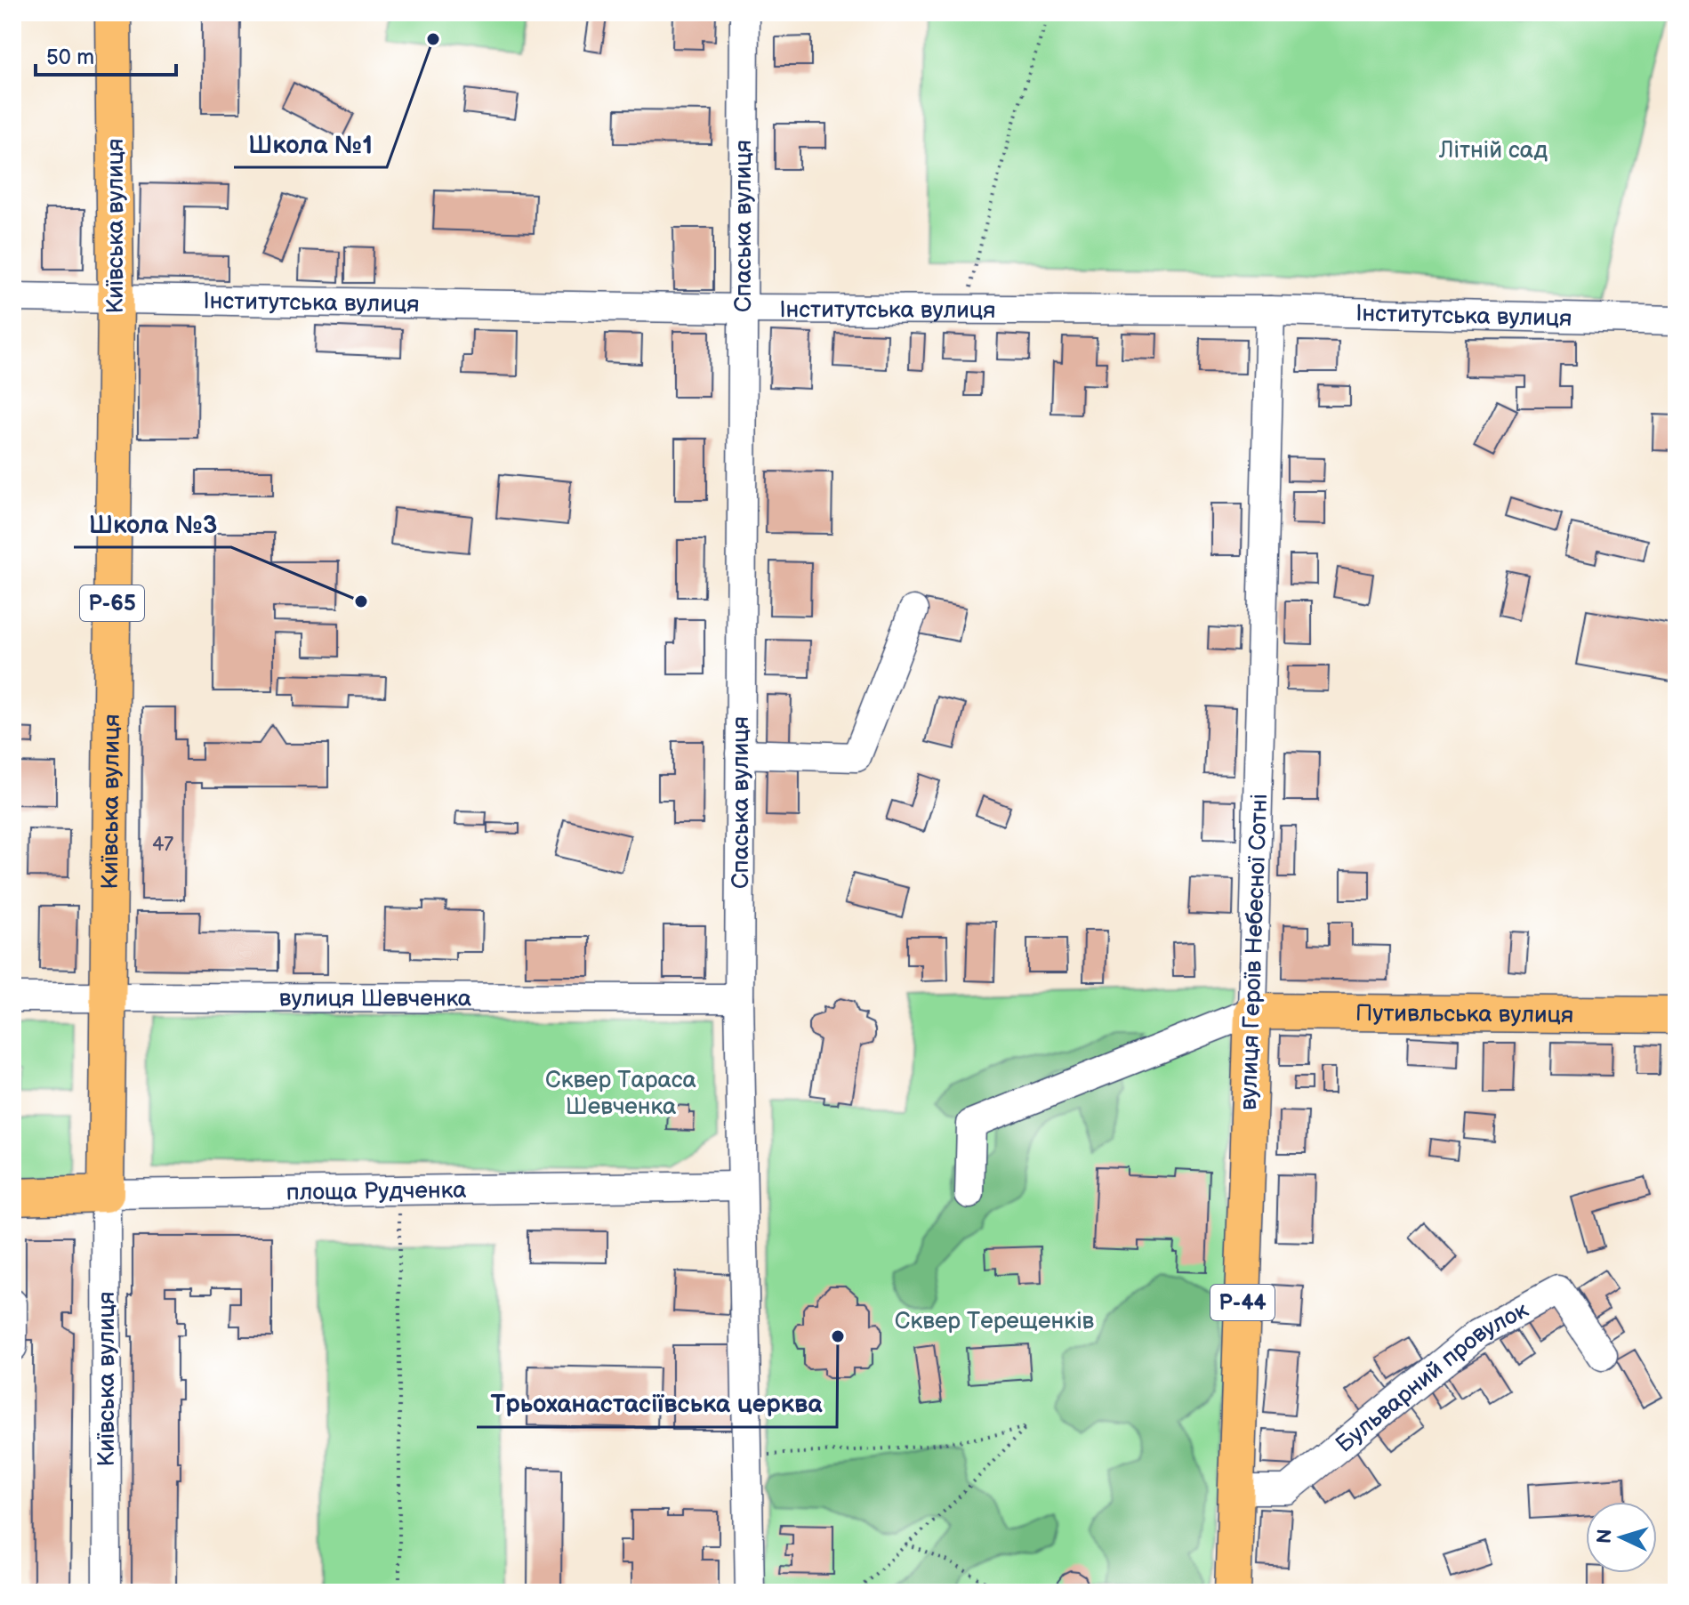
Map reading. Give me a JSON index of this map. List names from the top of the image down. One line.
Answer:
{"streets":{"main road":["Київська вулиця","Р-65","вулиця Героїв Небесної Сотні","Путивльська вулиця","площа Рудченка","Р-44"],"street":["Спаська вулиця","Інститутська вулиця","вулиця Шевченка","Бульварний провулок"]},"crossings":[["Київська вулиця","Інститутська вулиця"],["Київська вулиця","вулиця Шевченка"],["Київська вулиця","площа Рудченка"],["Спаська вулиця","Інститутська вулиця"],["Спаська вулиця","вулиця Шевченка"],["Спаська вулиця","площа Рудченка"],["Інститутська вулиця","вулиця Героїв Небесної Сотні"],["вулиця Героїв Небесної Сотні","Путивльська вулиця"],["вулиця Героїв Небесної Сотні","Бульварний провулок"]],"parks":["Літній сад","Сквер Тараса Шевченка","Сквер Терещенків"],"places":["Школа №1","Школа №3","Трьоханастасіївська церква"],"house_numbers":["47"],"scale_bar":"50 m","north":"left"}
